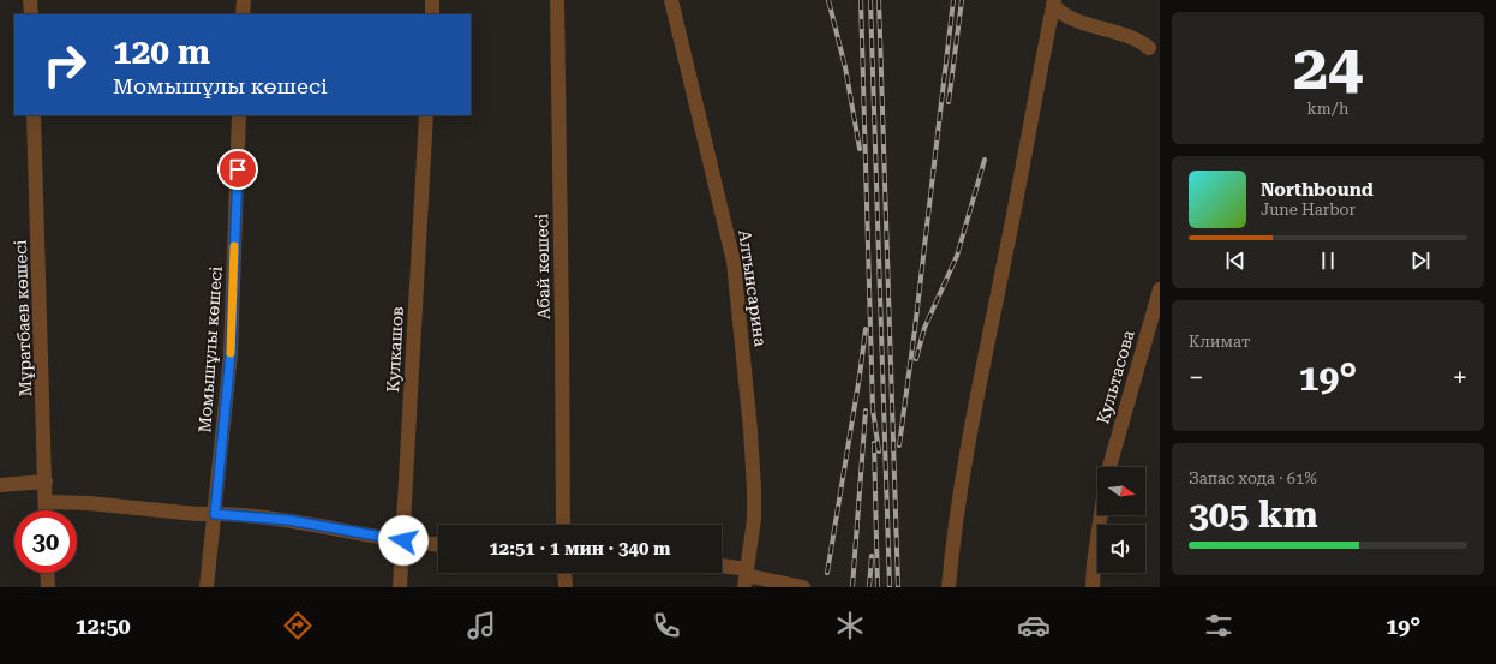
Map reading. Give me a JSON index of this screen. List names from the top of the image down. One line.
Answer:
{"streets":{"street":["Абай көшесі","Алтынсарина","Мұратбаев көшесі","Момышұлы көшесі","Кулкашов","Культасова"]},"north":"right","page":{"tile":[["24","km/h"],"Климат",["Запас хода · 61%","305 km"]],"turn":["120 m","Момышұлы көшесі"],"song":["Northbound","June Harbor"],"heat":["−","19°","+"],"limit":"30","trip":"12:51 · 1 мин · 340 m","tabs":["12:50","19°"]}}
